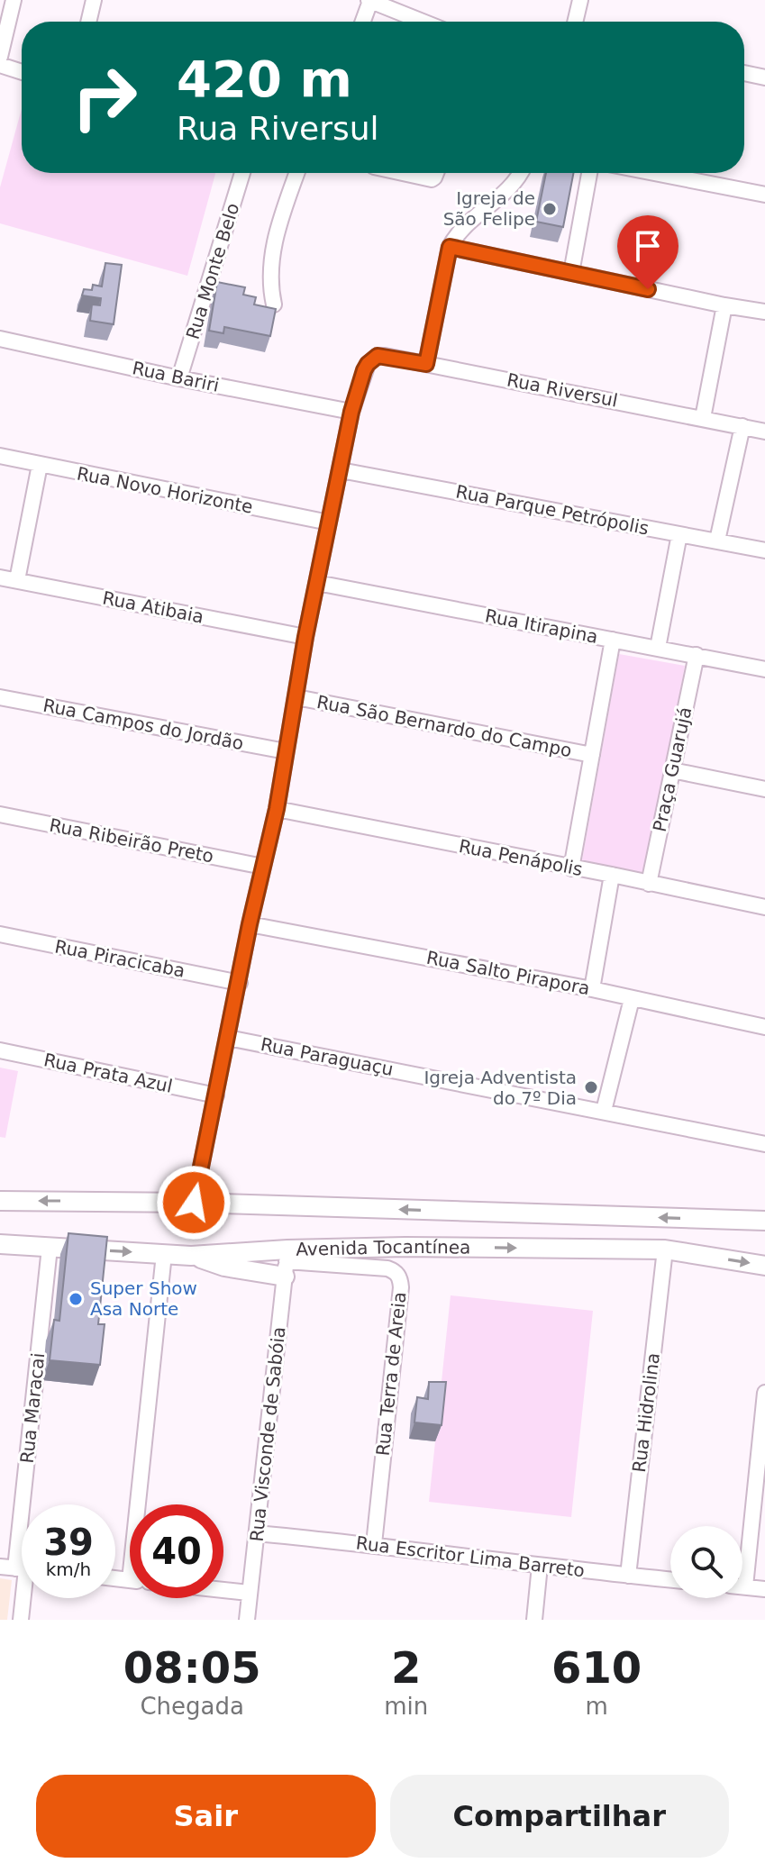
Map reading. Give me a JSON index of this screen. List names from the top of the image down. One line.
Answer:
{"streets":{"main road":["Avenida Tocantínea"],"street":["Rua Monte Belo","Rua Bariri","Rua Riversul","Rua Novo Horizonte","Rua Parque Petrópolis","Rua Atibaia","Rua Itirapina","Rua Campos do Jordão","Rua São Bernardo do Campo","Praça Guarujá","Rua Ribeirão Preto","Rua Penápolis","Rua Piracicaba","Rua Salto Pirapora","Rua Paraguaçu","Rua Prata Azul","Rua Terra de Areia","Rua Maracai","Rua Hidrolina","Rua Visconde de Sabóia","Rua Escritor Lima Barreto"]},"crossings":[["Rua Monte Belo","Rua Bariri"],["Rua Bariri","Rua Riversul"],["Rua Itirapina","Praça Guarujá"],["Praça Guarujá","Rua Penápolis"],["Avenida Tocantínea","Rua Terra de Areia"],["Avenida Tocantínea","Rua Maracai"],["Avenida Tocantínea","Rua Hidrolina"],["Avenida Tocantínea","Rua Visconde de Sabóia"],["Rua Terra de Areia","Rua Visconde de Sabóia"],["Rua Terra de Areia","Rua Escritor Lima Barreto"],["Rua Hidrolina","Rua Escritor Lima Barreto"],["Rua Visconde de Sabóia","Rua Escritor Lima Barreto"]],"places":["Igreja de São Felipe","Igreja Adventista do 7º Dia","Super Show Asa Norte"],"page":{"turn":["420 m","Rua Riversul"],"speed":"39 km/h","limit":"40","eta":["08:05","Chegada","2","min","610","m"],"buttons":["Sair","Compartilhar"]}}
